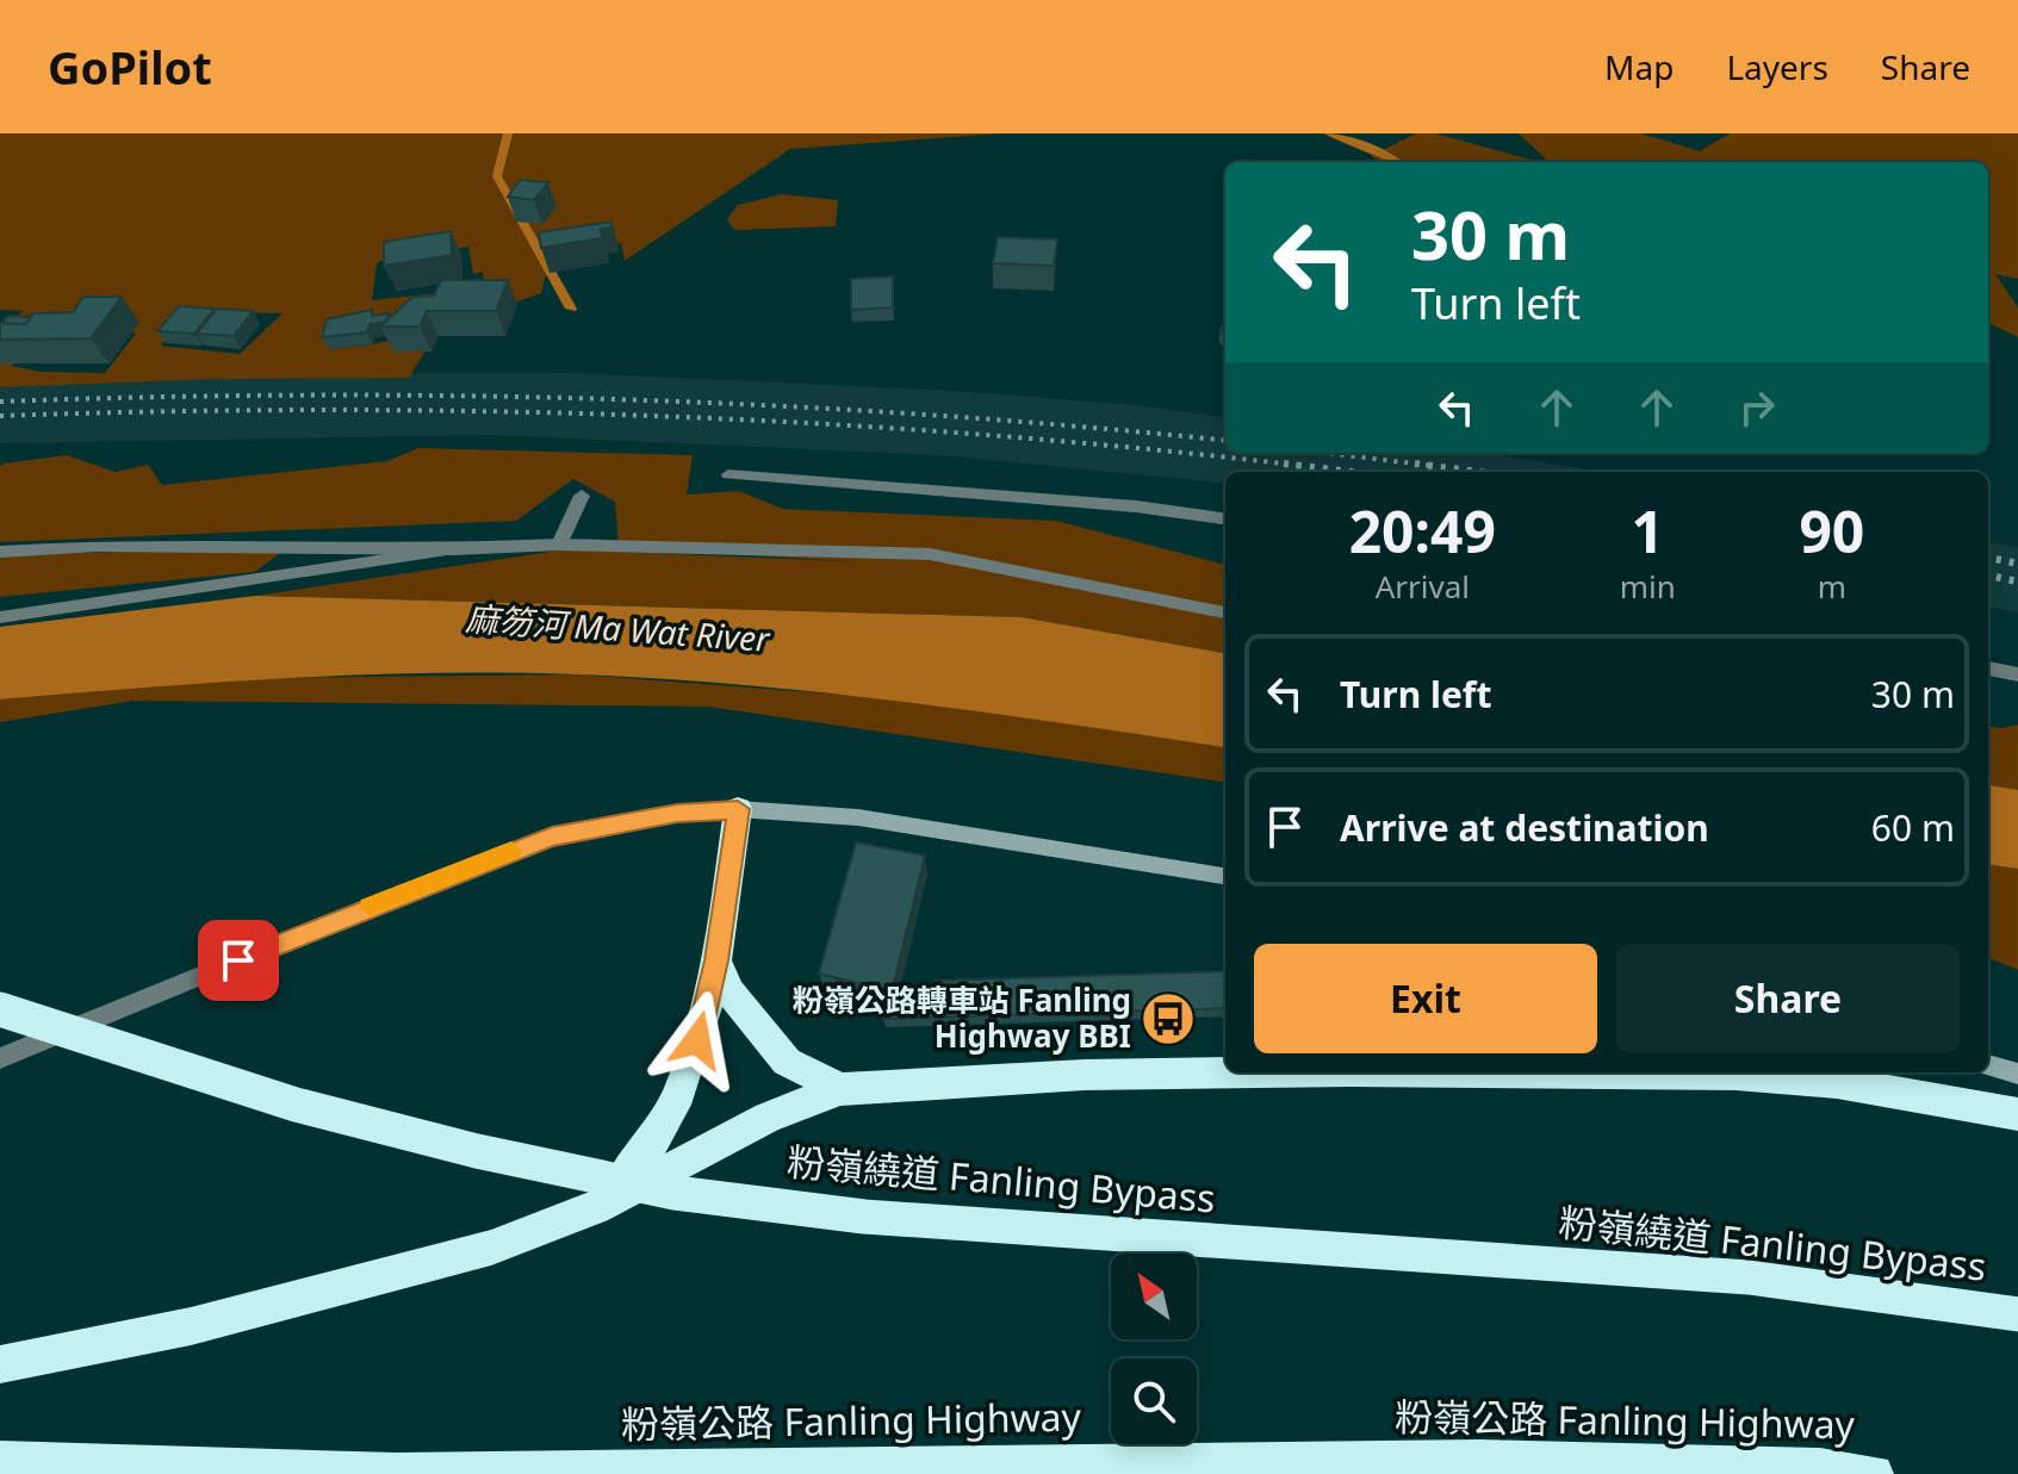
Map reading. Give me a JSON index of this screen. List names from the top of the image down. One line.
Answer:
{"streets":{"highway":["粉嶺繞道 Fanling Bypass","粉嶺公路 Fanling Highway"]},"water":["麻笏河 Ma Wat River"],"places":{"bus stop":["粉嶺公路轉車站 Fanling Highway BBI"]},"north":"top left","page":{"header":"GoPilot","nav":["Map","Layers","Share"],"turn":["30 m","Turn left"],"eta":["20:49","Arrival","1","min","90","m"],"list":[{"name":"Turn left","value":"30 m"},{"name":"Arrive at destination","value":"60 m"}],"buttons":["Exit","Share"]}}
